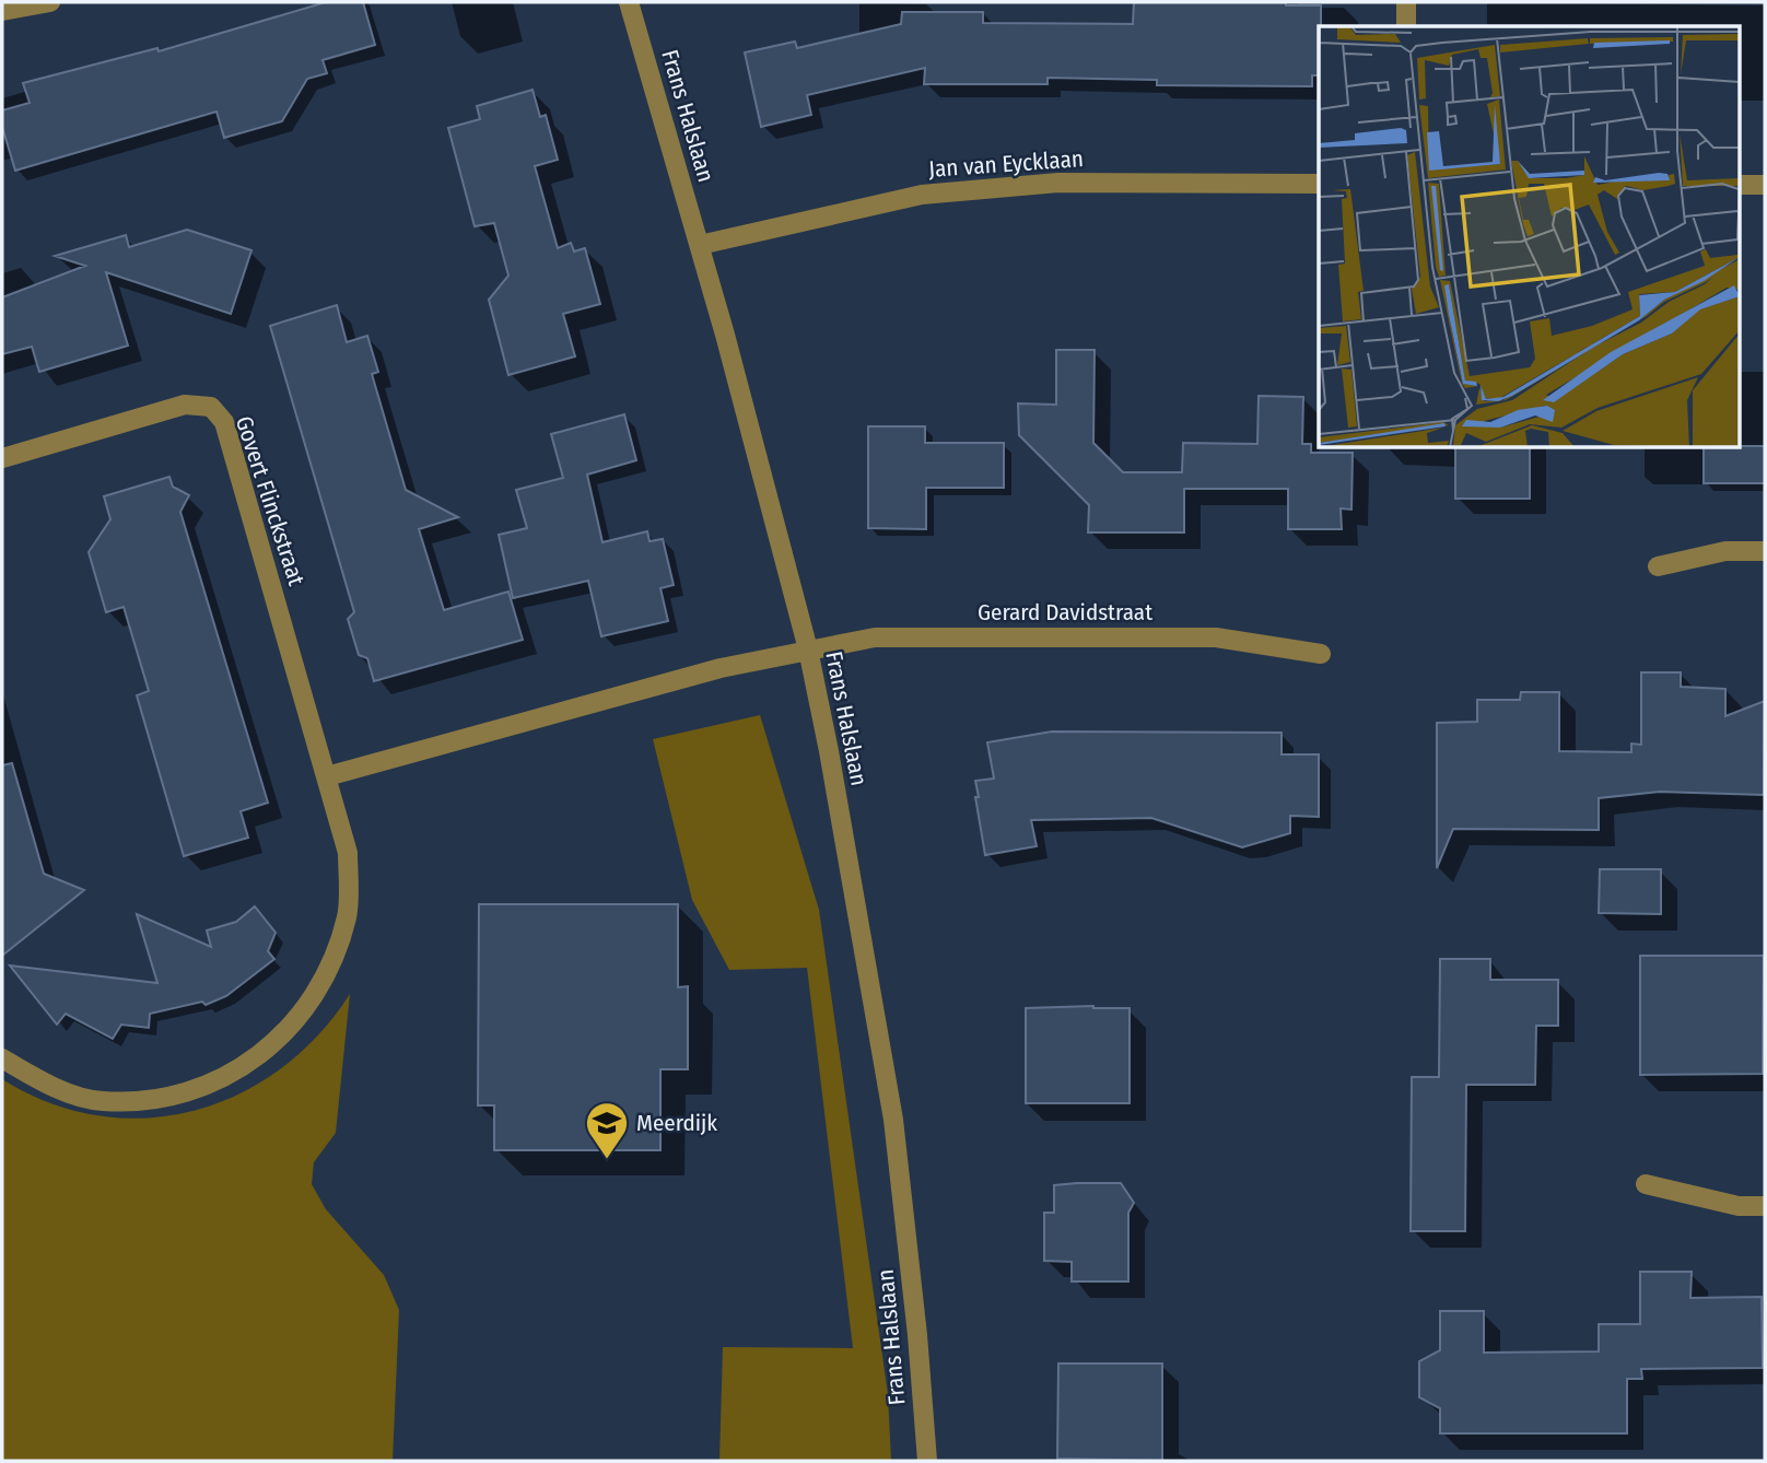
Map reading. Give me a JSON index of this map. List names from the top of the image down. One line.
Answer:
{"streets":{"street":["Frans Halslaan","Jan van Eycklaan","Govert Flinckstraat","Gerard Davidstraat"]},"crossings":[["Frans Halslaan","Jan van Eycklaan"],["Frans Halslaan","Gerard Davidstraat"]],"places":{"school or university":["Meerdijk"]}}
